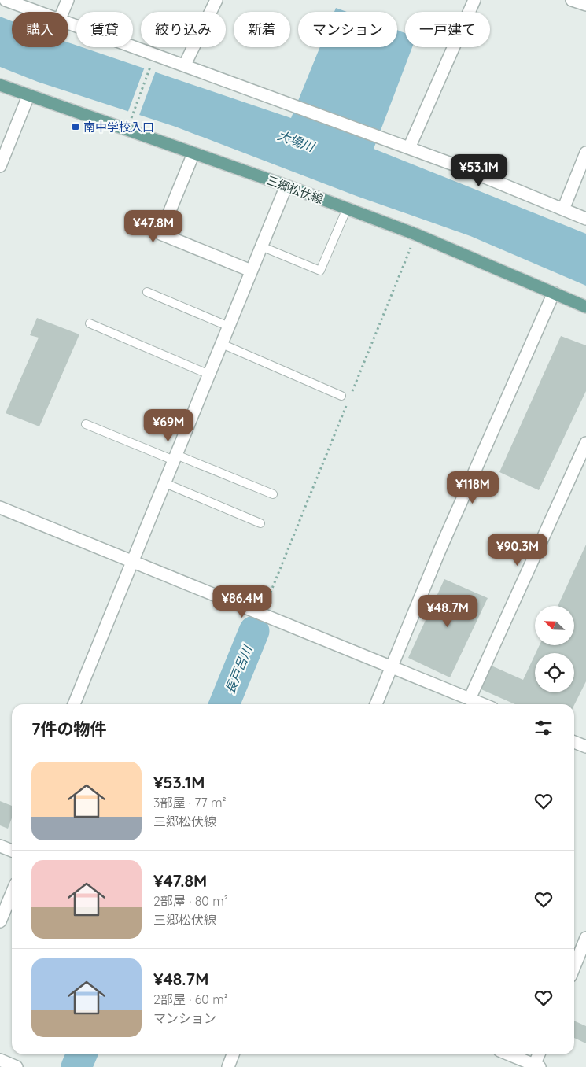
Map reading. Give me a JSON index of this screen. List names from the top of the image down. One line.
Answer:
{"streets":{"main road":["三郷松伏線"]},"water":["大場川","長戸呂川"],"places":{"transit":["南中学校入口"]},"north":"top left","page":{"chip":["購入","賃貸","絞り込み","新着","マンション","一戸建て"],"price":["¥53.1M","¥47.8M","¥69M","¥118M","¥90.3M","¥86.4M","¥48.7M"],"heading":"7件の物件","list":[{"name":"¥53.1M","note":"3部屋 · 77 m² · 三郷松伏線"},{"name":"¥47.8M","note":"2部屋 · 80 m² · 三郷松伏線"},{"name":"¥48.7M","note":"2部屋 · 60 m² · マンション"}]}}
